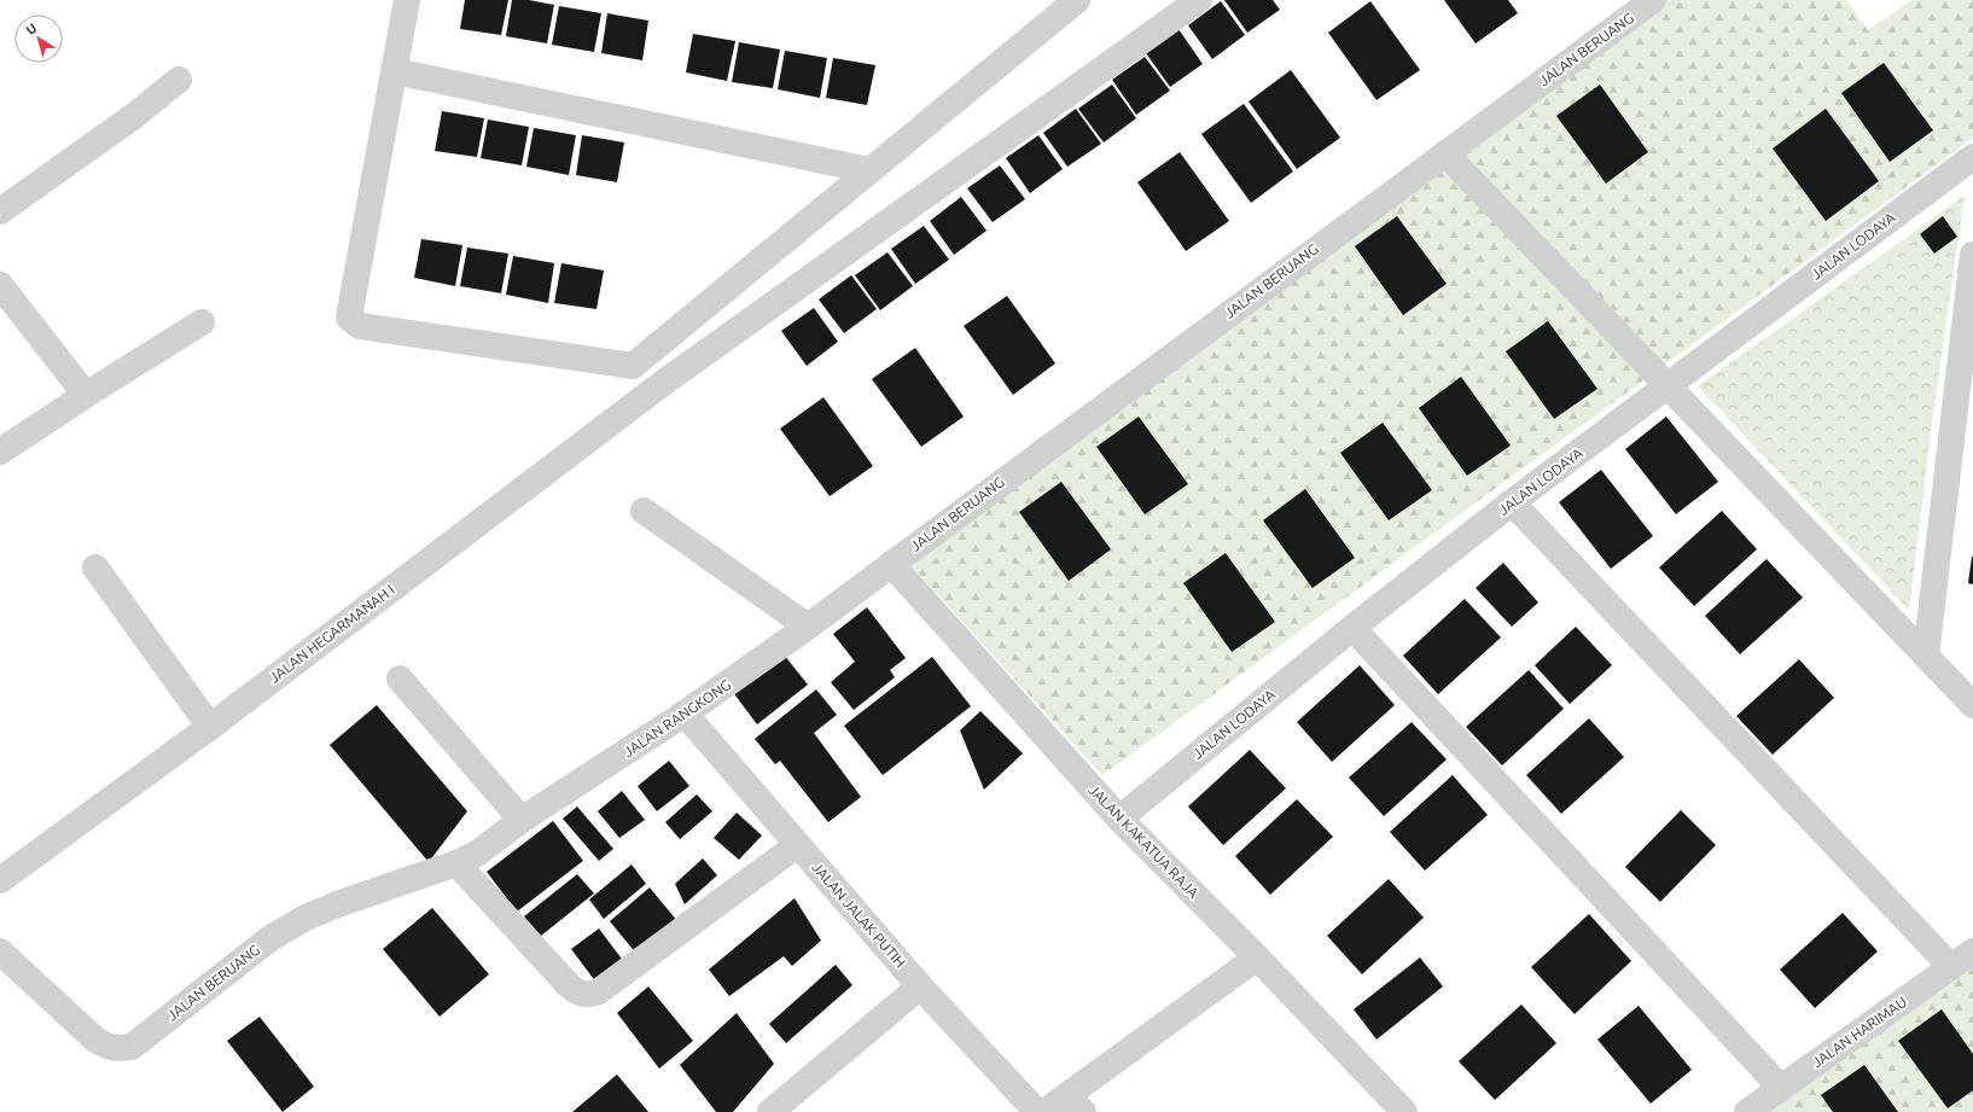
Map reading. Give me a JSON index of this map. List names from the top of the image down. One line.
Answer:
{"streets":{"street":["JALAN BERUANG","JALAN LODAYA","JALAN HEGARMANAH I","JALAN RANGKONG","JALAN KAKATUA RAJA","JALAN JALAK PUTIH","JALAN HARIMAU"]},"crossings":[["JALAN BERUANG","JALAN RANGKONG"],["JALAN BERUANG","JALAN KAKATUA RAJA"],["JALAN LODAYA","JALAN KAKATUA RAJA"],["JALAN RANGKONG","JALAN KAKATUA RAJA"],["JALAN RANGKONG","JALAN JALAK PUTIH"]],"north":"top left"}
